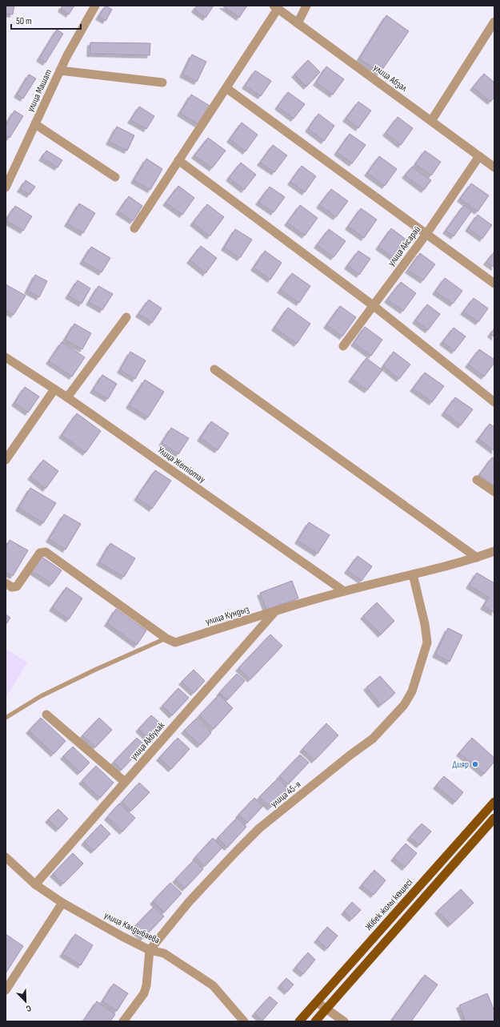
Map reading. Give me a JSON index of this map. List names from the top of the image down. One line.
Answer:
{"streets":{"main road":["Жібек жолы көшесі"],"street":["улица Абзал","улица Машат","улица Аксарай","Улица Жетіотау","улица Кундыз","улица Акбулак","улица 45-я","улица Калдыбаева"]},"crossings":[["улица Абзал","улица Аксарай"],["Улица Жетіотау","улица Кундыз"],["улица Кундыз","улица Акбулак"],["улица Кундыз","улица 45-я"],["улица Акбулак","улица Калдыбаева"],["улица 45-я","улица Калдыбаева"]],"places":["Дияр"],"scale_bar":"50 m","north":"bottom right"}
